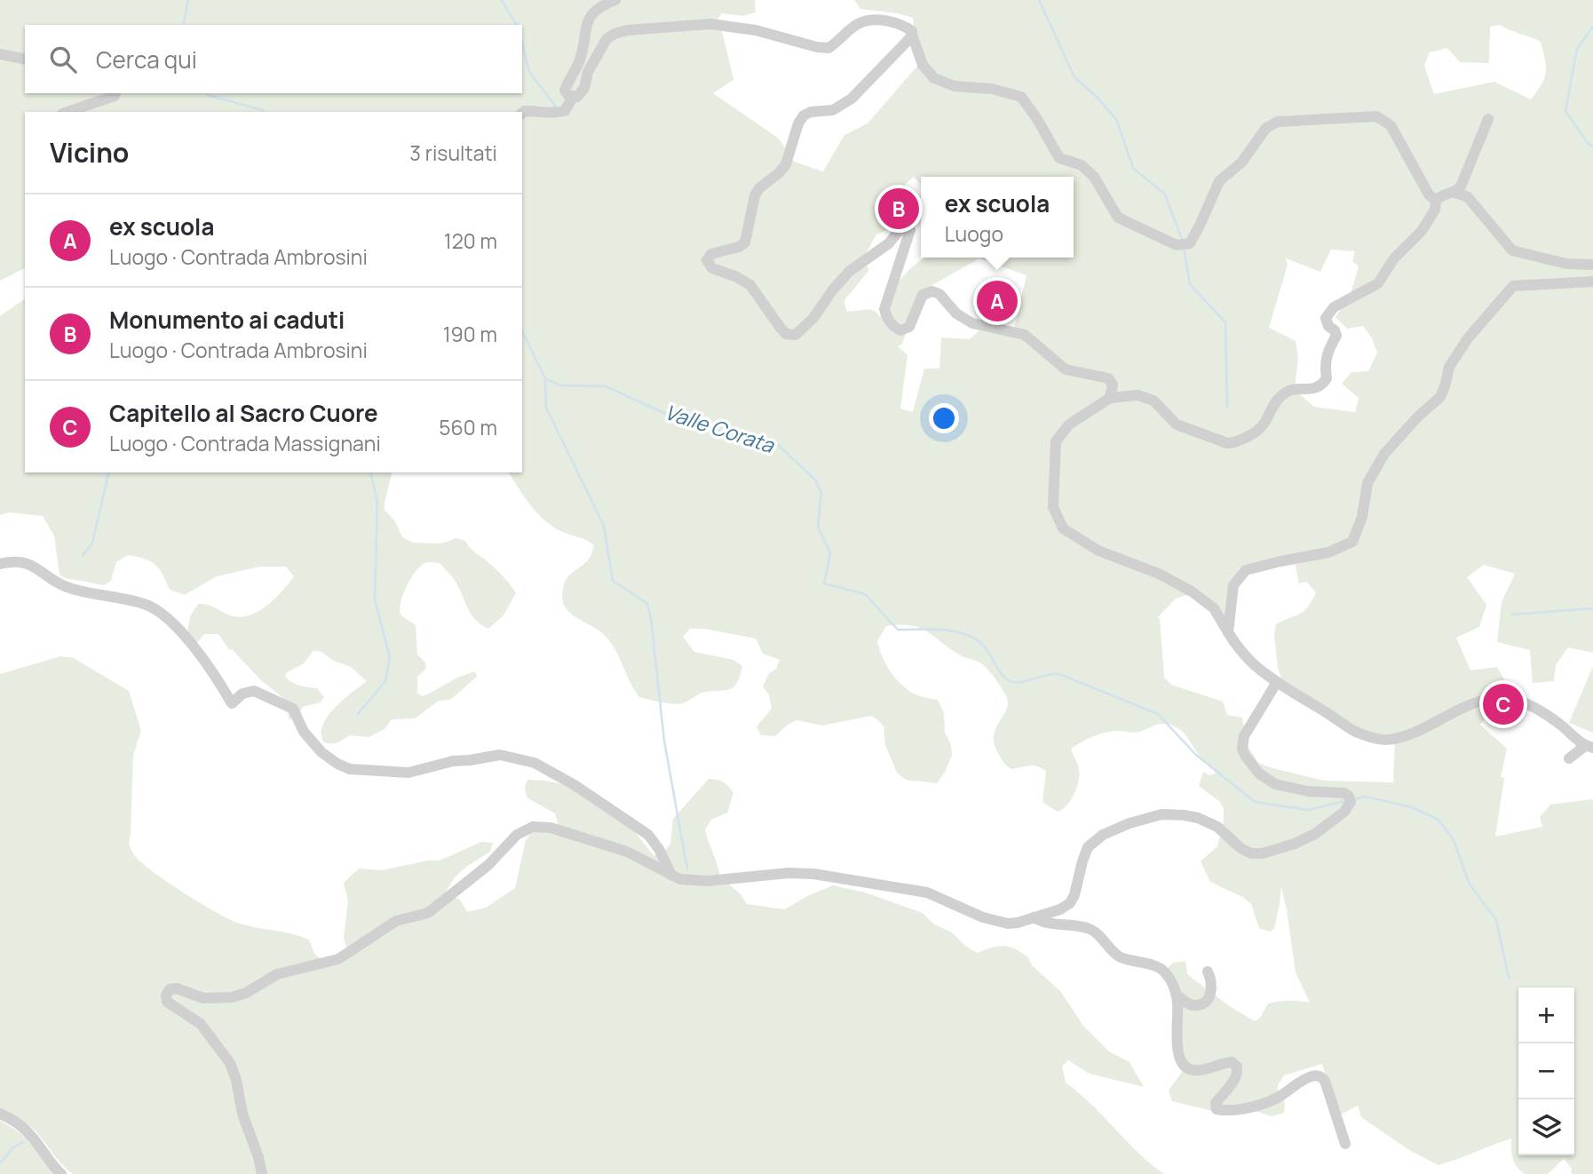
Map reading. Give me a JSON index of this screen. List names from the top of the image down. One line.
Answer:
{"water":["Valle Corata"],"page":{"search":"Cerca qui","heading":["Vicino","3 risultati"],"popup":["ex scuola","Luogo"],"pins":["B","A","C"],"list":[{"mark":"A","name":"ex scuola","note":"Luogo · Contrada Ambrosini","value":"120 m"},{"mark":"B","name":"Monumento ai caduti","note":"Luogo · Contrada Ambrosini","value":"190 m"},{"mark":"C","name":"Capitello al Sacro Cuore","note":"Luogo · Contrada Massignani","value":"560 m"}],"map_buttons":["+","−"]}}
